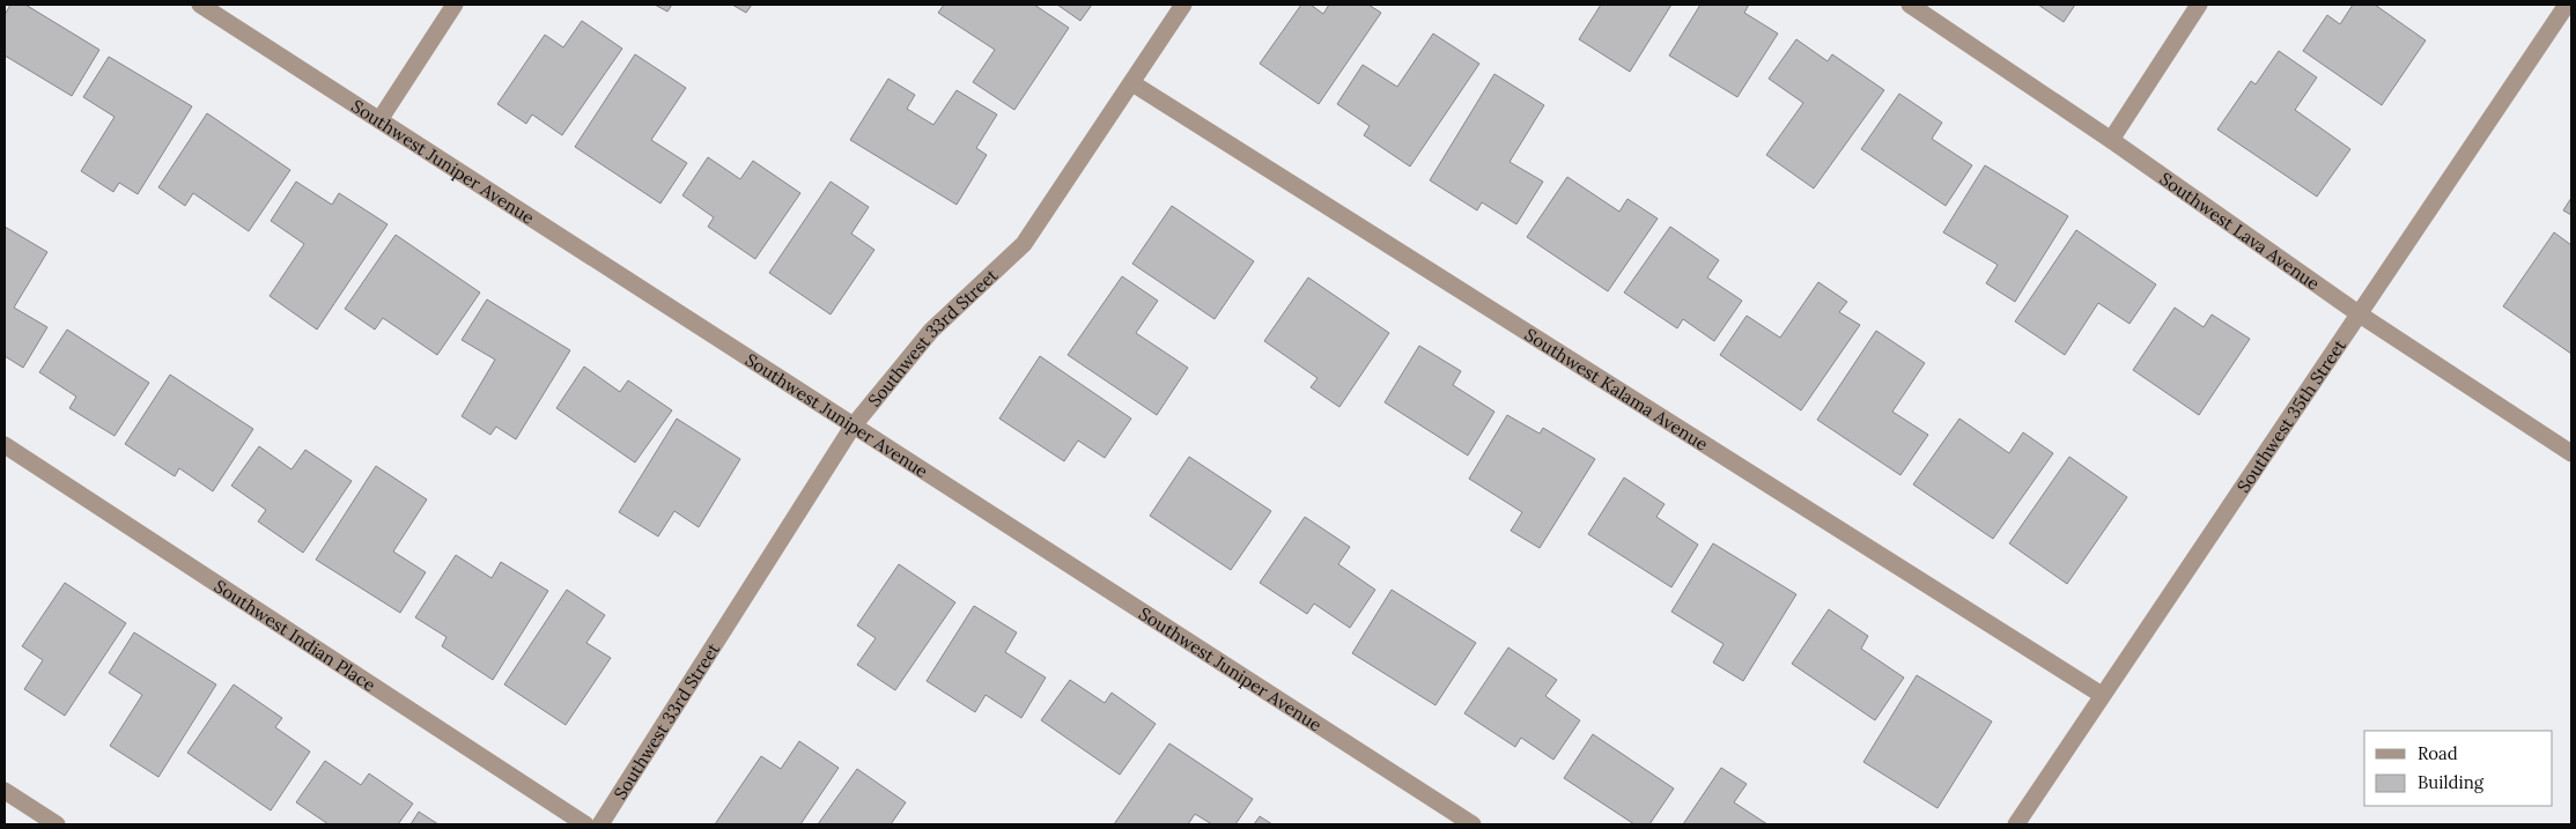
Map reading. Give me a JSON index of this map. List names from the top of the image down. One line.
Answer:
{"streets":{"street":["Southwest Juniper Avenue","Southwest Lava Avenue","Southwest 33rd Street","Southwest Kalama Avenue","Southwest 35th Street","Southwest Indian Place"]},"crossings":[["Southwest Juniper Avenue","Southwest 33rd Street"],["Southwest Lava Avenue","Southwest 35th Street"],["Southwest 33rd Street","Southwest Kalama Avenue"],["Southwest Kalama Avenue","Southwest 35th Street"]],"legend":["Road","Building"]}
